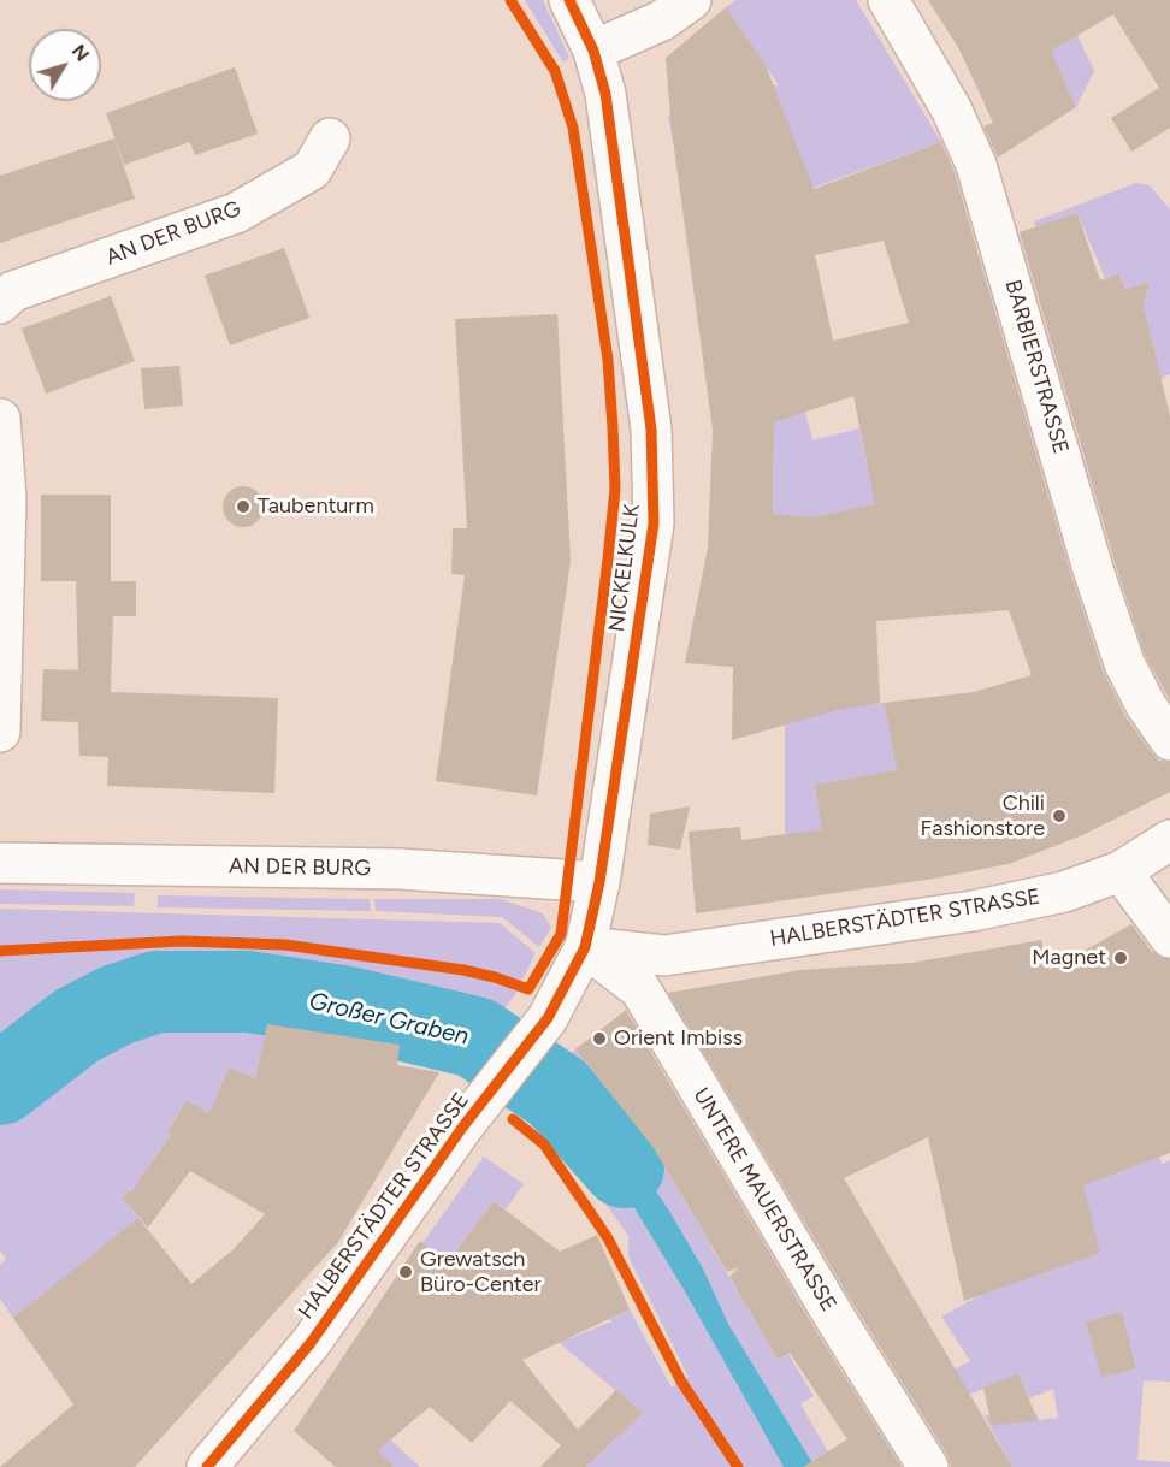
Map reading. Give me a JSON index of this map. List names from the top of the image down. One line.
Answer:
{"streets":{"street":["AN DER BURG","BARBIERSTRASSE","NICKELKULK","HALBERSTÄDTER STRASSE","UNTERE MAUERSTRASSE"]},"crossings":[["AN DER BURG","NICKELKULK"],["NICKELKULK","HALBERSTÄDTER STRASSE"],["NICKELKULK","UNTERE MAUERSTRASSE"],["HALBERSTÄDTER STRASSE","UNTERE MAUERSTRASSE"]],"water":["Großer Graben"],"places":["Taubenturm","Chili Fashionstore","Magnet","Orient Imbiss","Grewatsch Büro-Center"],"north":"top right"}
